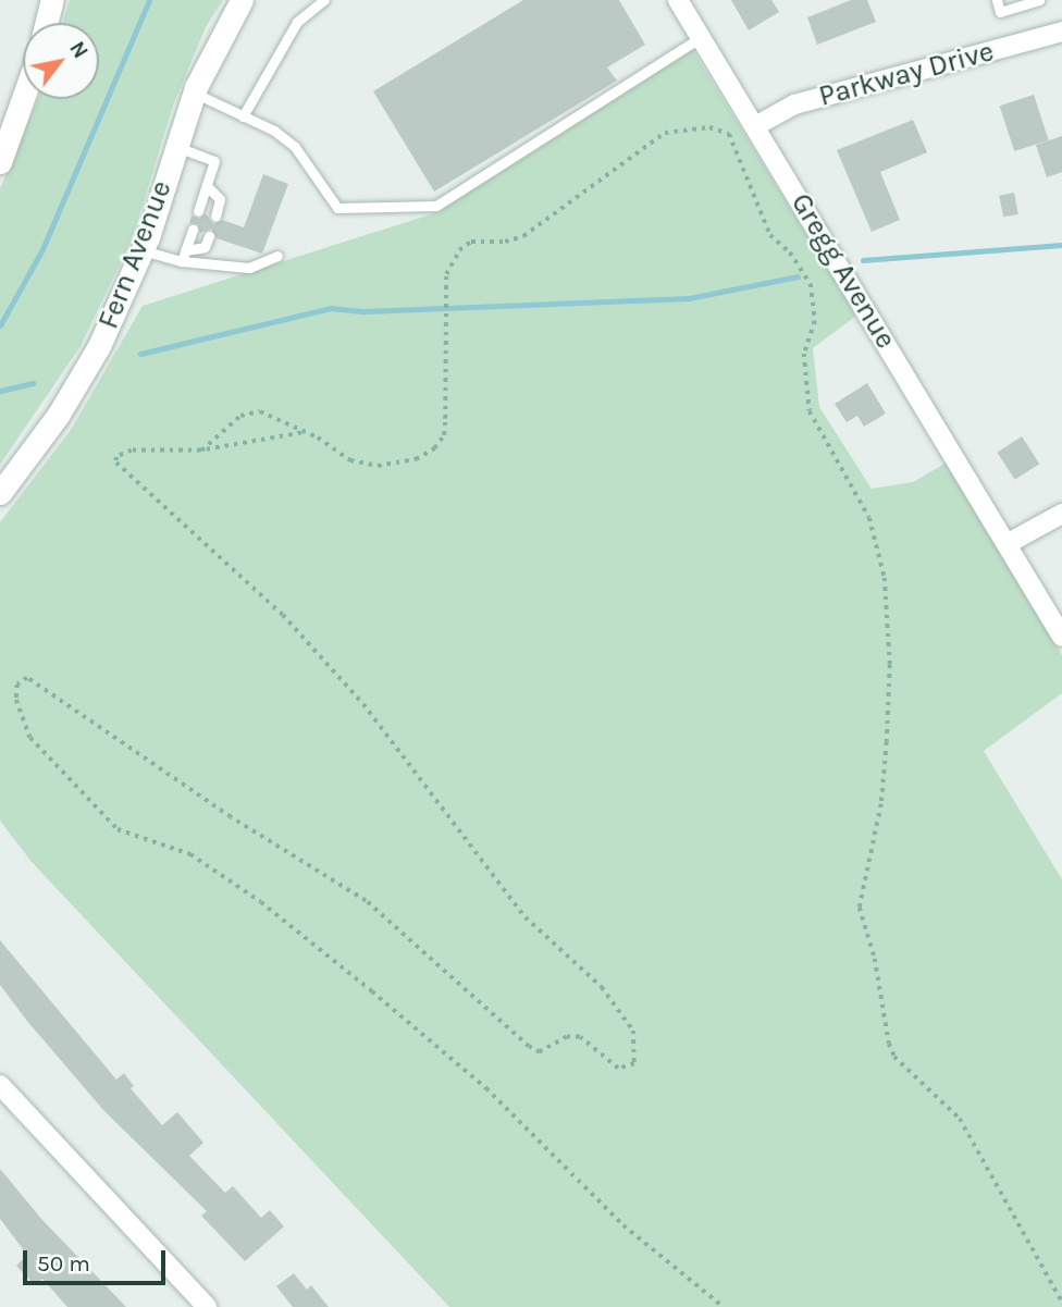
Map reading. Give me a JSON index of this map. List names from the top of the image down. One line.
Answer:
{"streets":{"street":["Parkway Drive","Fern Avenue","Gregg Avenue"]},"crossings":[["Parkway Drive","Gregg Avenue"]],"scale_bar":"50 m","north":"top right"}
